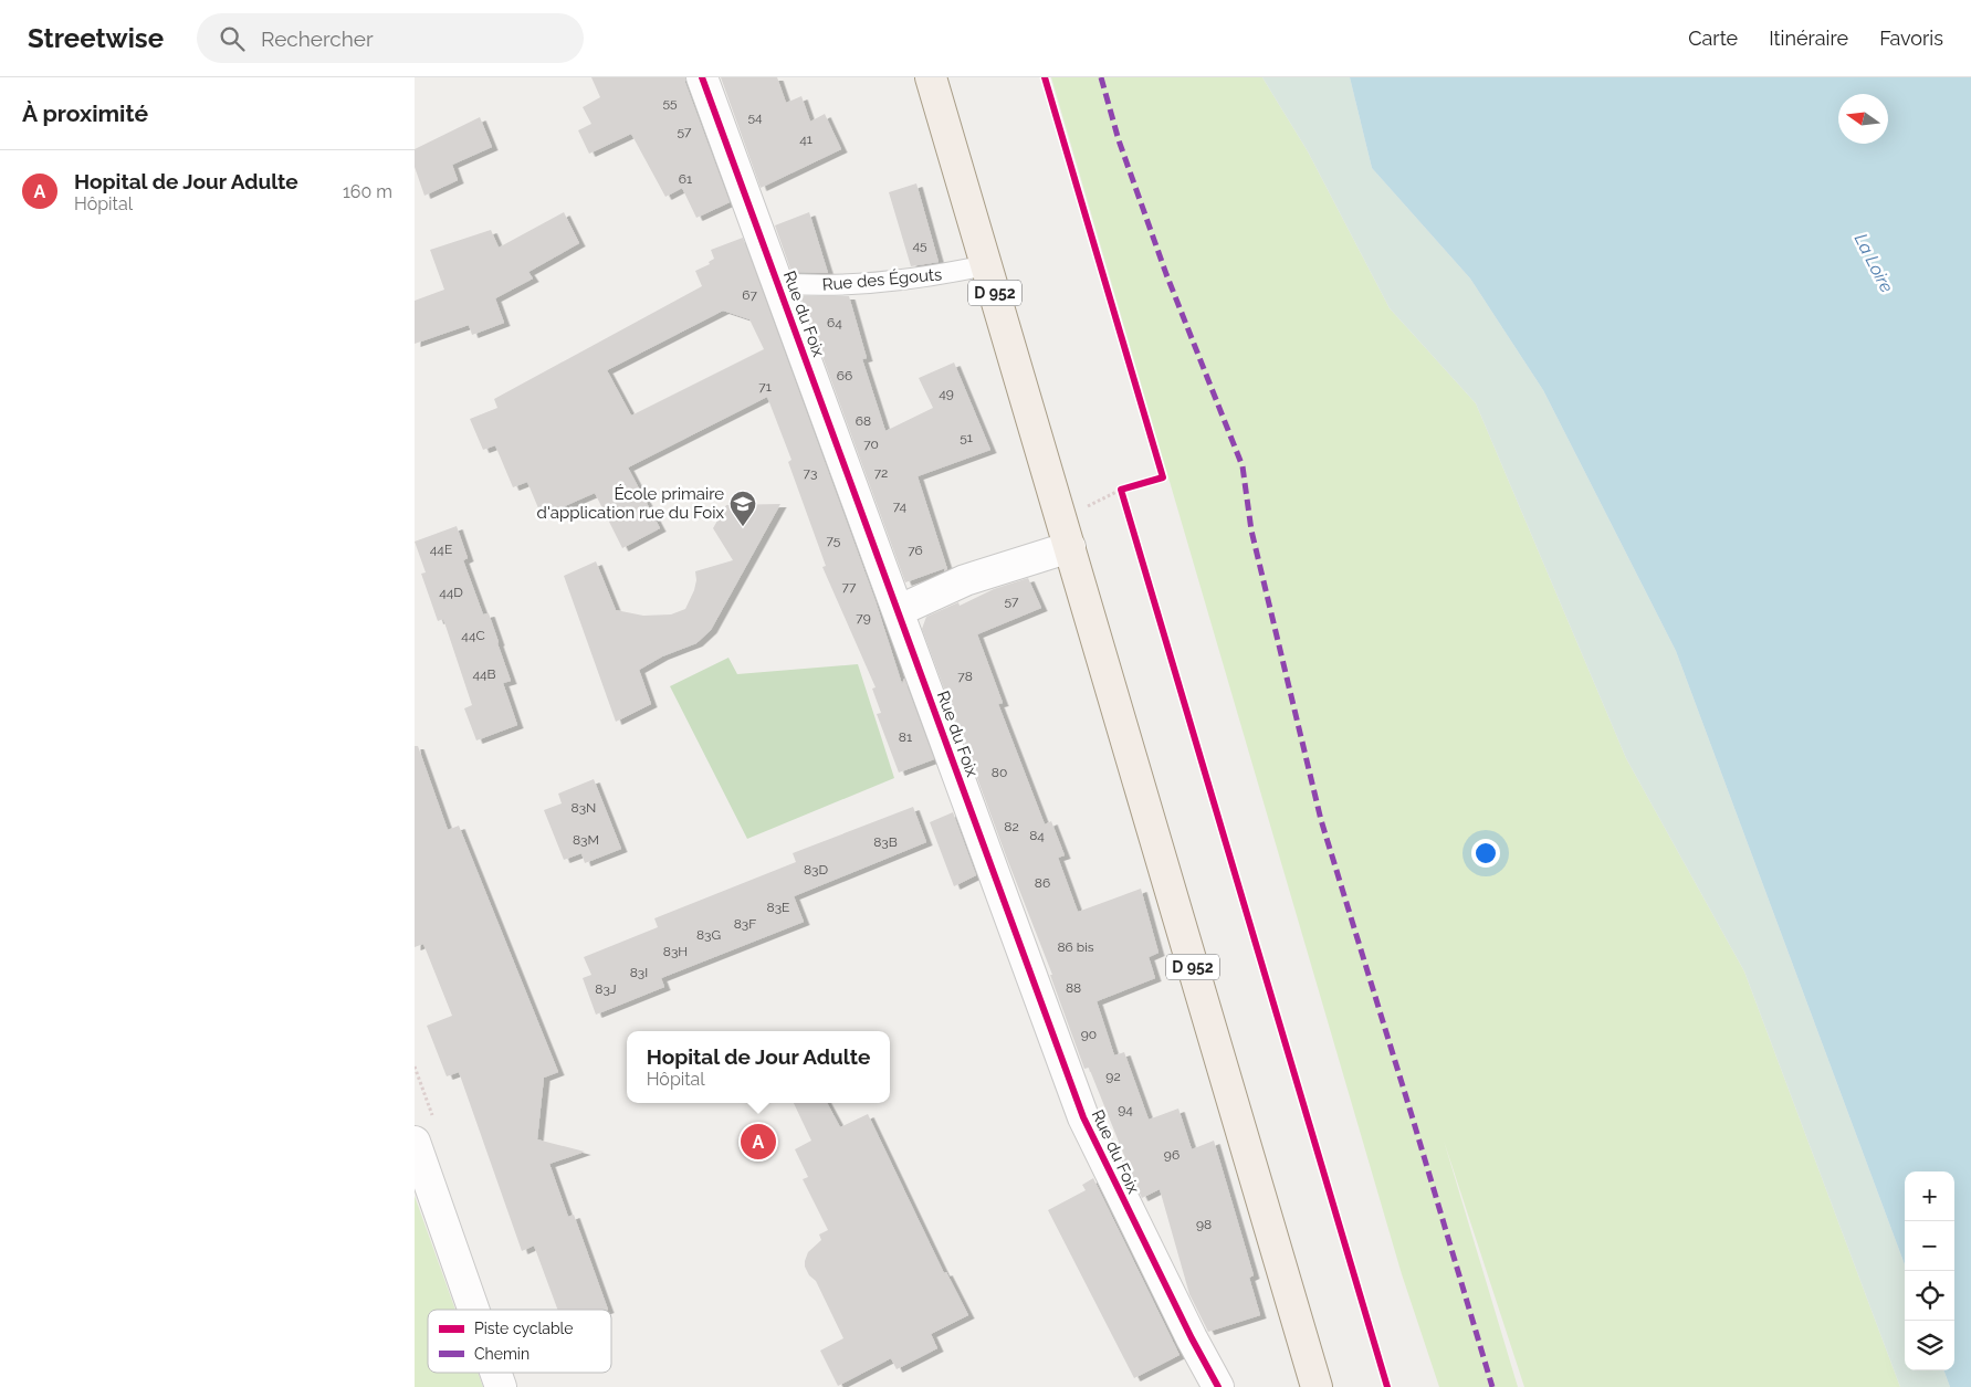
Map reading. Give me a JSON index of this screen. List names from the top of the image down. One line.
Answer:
{"streets":{"main road":["D 952"],"street":["Rue du Foix"],"lane":["Rue des Égouts"]},"crossings":[["Rue des Égouts","D 952"],["Rue des Égouts","Rue du Foix"]],"water":["La Loire"],"places":{"school or university":["École primaire d'application rue du Foix"]},"house_numbers":["55","54","57","41","61","45","67","64","66","71","49","68","51","70","73","72","74","75","44E","76","77","44D","57","79","44C","44B","78","81","80","83N","82","84","83M","83B","83D","86","83E","83F","83G","86 bis","83H","83I","88","83J","90","92","94","96","98"],"legend":["Piste cyclable","Chemin"],"north":"left","page":{"header":"Streetwise","search":"Rechercher","nav":["Carte","Itinéraire","Favoris"],"heading":"À proximité","list":[{"mark":"A","name":"Hopital de Jour Adulte","note":"Hôpital","value":"160 m"}],"popup":["Hopital de Jour Adulte","Hôpital"],"pins":"A","map_buttons":["+","−"]}}
